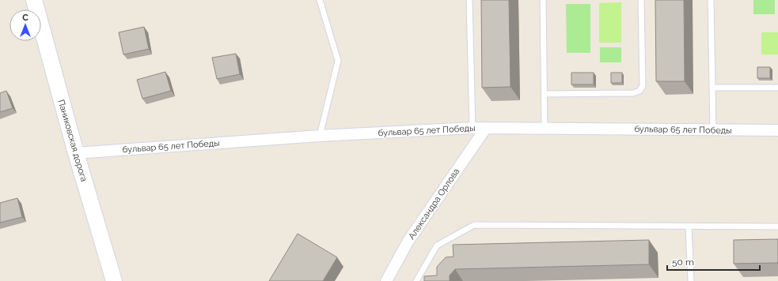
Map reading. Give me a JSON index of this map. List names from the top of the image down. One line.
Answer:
{"streets":{"street":["бульвар 65 лет Победы","Паниковская дорога","Александра Орлова"]},"crossings":[["бульвар 65 лет Победы","Паниковская дорога"],["бульвар 65 лет Победы","Александра Орлова"]],"scale_bar":"50 m","north":"top"}
